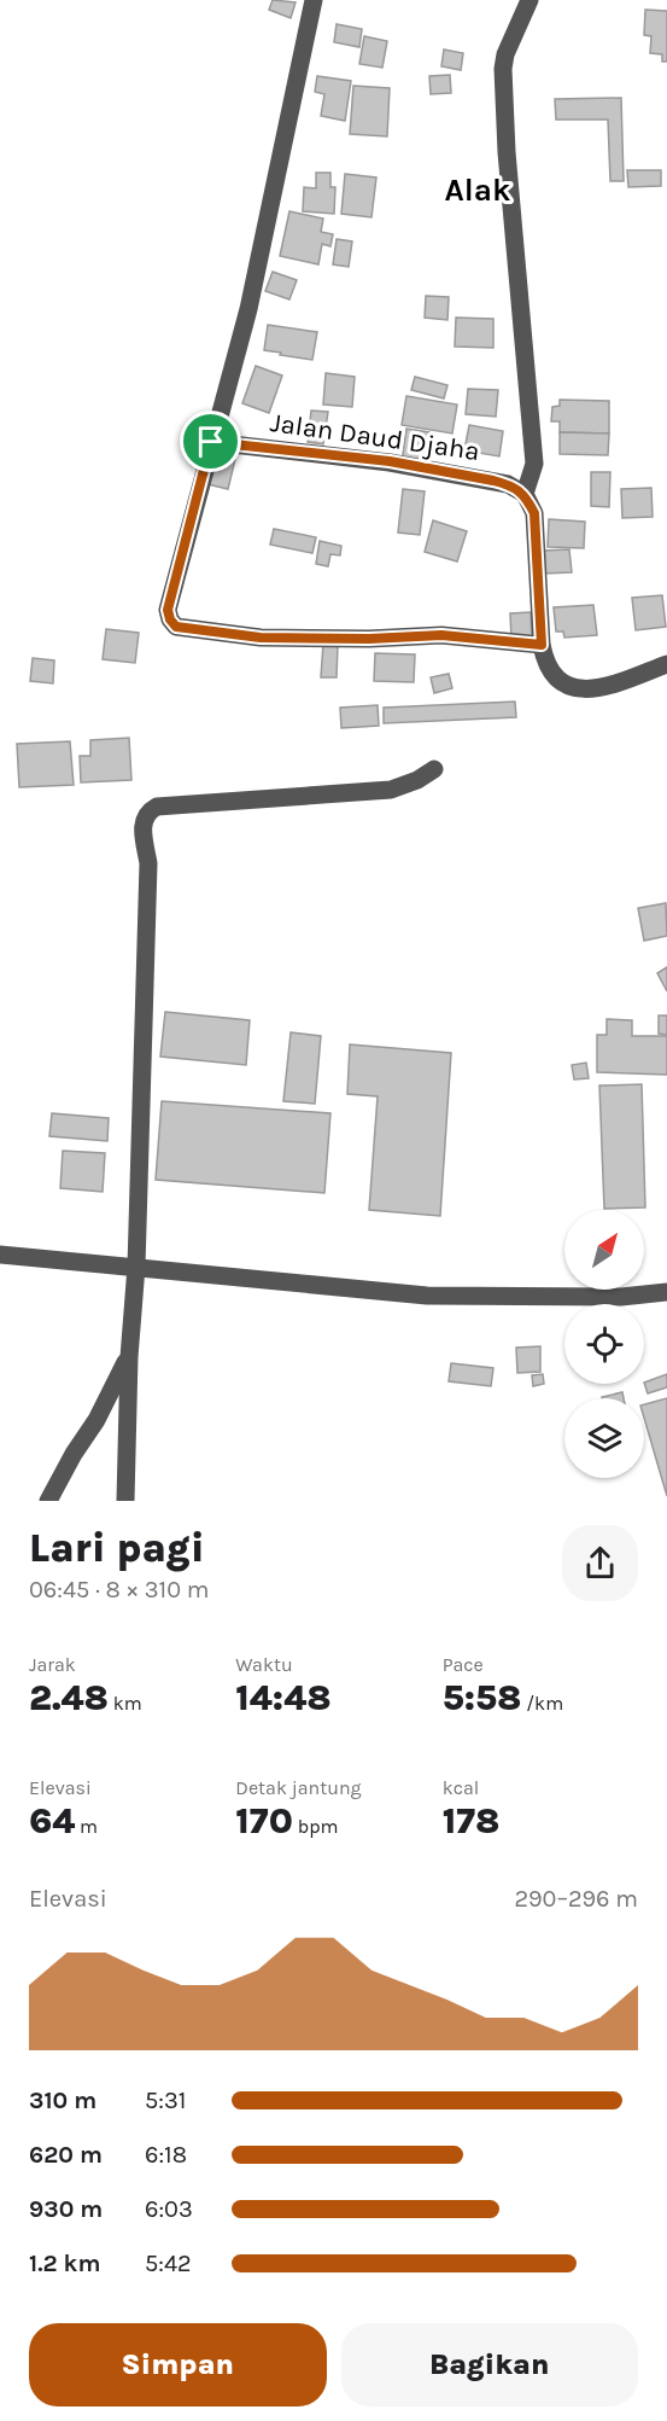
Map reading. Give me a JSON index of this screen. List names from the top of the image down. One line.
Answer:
{"streets":{"street":["Jalan Daud Djaha"]},"districts":["Alak"],"north":"top right","page":{"heading":["Lari pagi","06:45 · 8 × 310 m"],"stats":[["Jarak","2.48 km"],["Waktu","14:48"],["Pace","5:58 /km"],["Elevasi","64 m"],["Detak jantung","170 bpm"],["kcal","178"]],"chart":["Elevasi","290–296 m"],"list":[{"name":"310 m","note":"5:31"},{"name":"620 m","note":"6:18"},{"name":"930 m","note":"6:03"},{"name":"1.2 km","note":"5:42"}],"buttons":["Simpan","Bagikan"]}}
